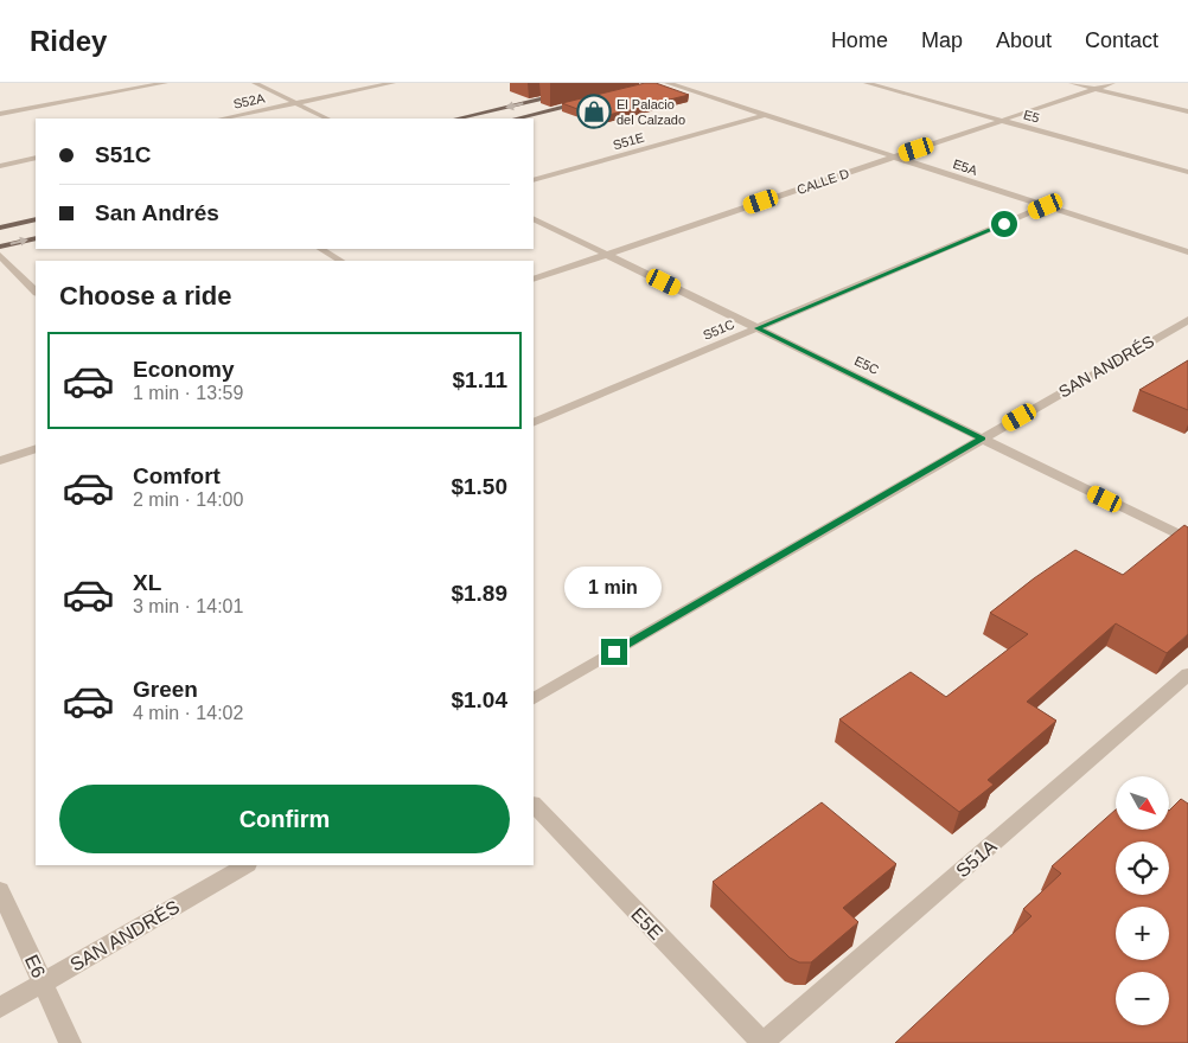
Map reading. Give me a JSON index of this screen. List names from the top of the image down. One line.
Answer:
{"streets":{"street":["S52A","E5","S51E","E5A","CALLE D","S51C","E5C","SAN ANDRÉS","S51A","E5E","E6"]},"crossings":[["E5","CALLE D"],["S51E","E5A"],["E5A","CALLE D"],["E5A","S51C"],["CALLE D","E5C"],["S51C","E5C"],["E5C","SAN ANDRÉS"],["SAN ANDRÉS","E6"],["S51A","E5E"]],"places":{"shop":["El Palacio del Calzado"]},"north":"bottom right","page":{"header":"Ridey","nav":["Home","Map","About","Contact"],"banner":["S51C","San Andrés"],"heading":"Choose a ride","list":[{"name":"Economy","note":"1 min · 13:59","value":"$1.11"},{"name":"Comfort","note":"2 min · 14:00","value":"$1.50"},{"name":"XL","note":"3 min · 14:01","value":"$1.89"},{"name":"Green","note":"4 min · 14:02","value":"$1.04"}],"bubble":"1 min","buttons":"Confirm","map_buttons":["+","−"]}}
